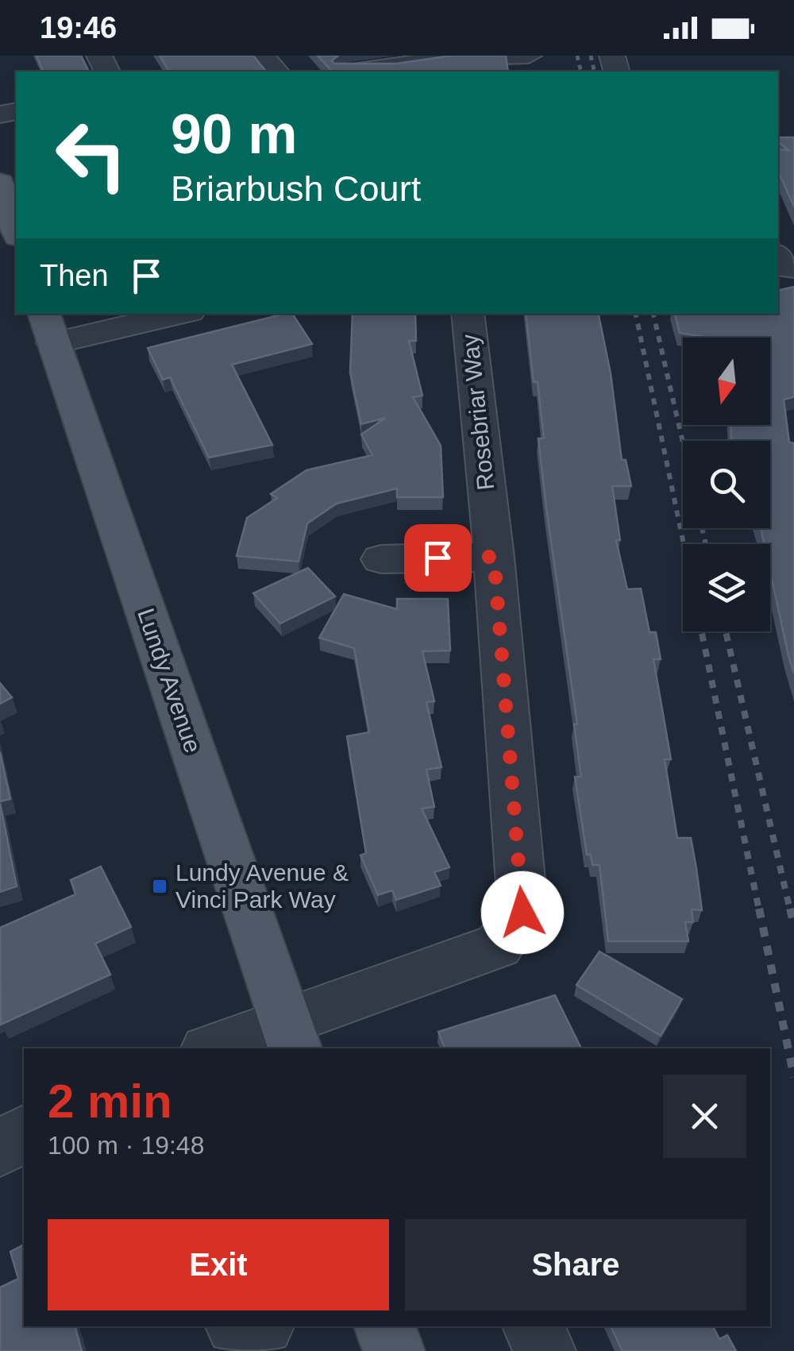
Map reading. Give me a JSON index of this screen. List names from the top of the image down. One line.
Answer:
{"streets":{"main road":["Lundy Avenue"],"street":["Rosebriar Way"]},"crossings":[["Rosebriar Way","Lundy Avenue"]],"places":{"transit":["Lundy Avenue & Vinci Park Way"]},"north":"bottom","page":{"status":"19:46","turn":["90 m","Briarbush Court"],"then":"Then","heading":["2 min","100 m · 19:48"],"buttons":["Exit","Share"]}}
